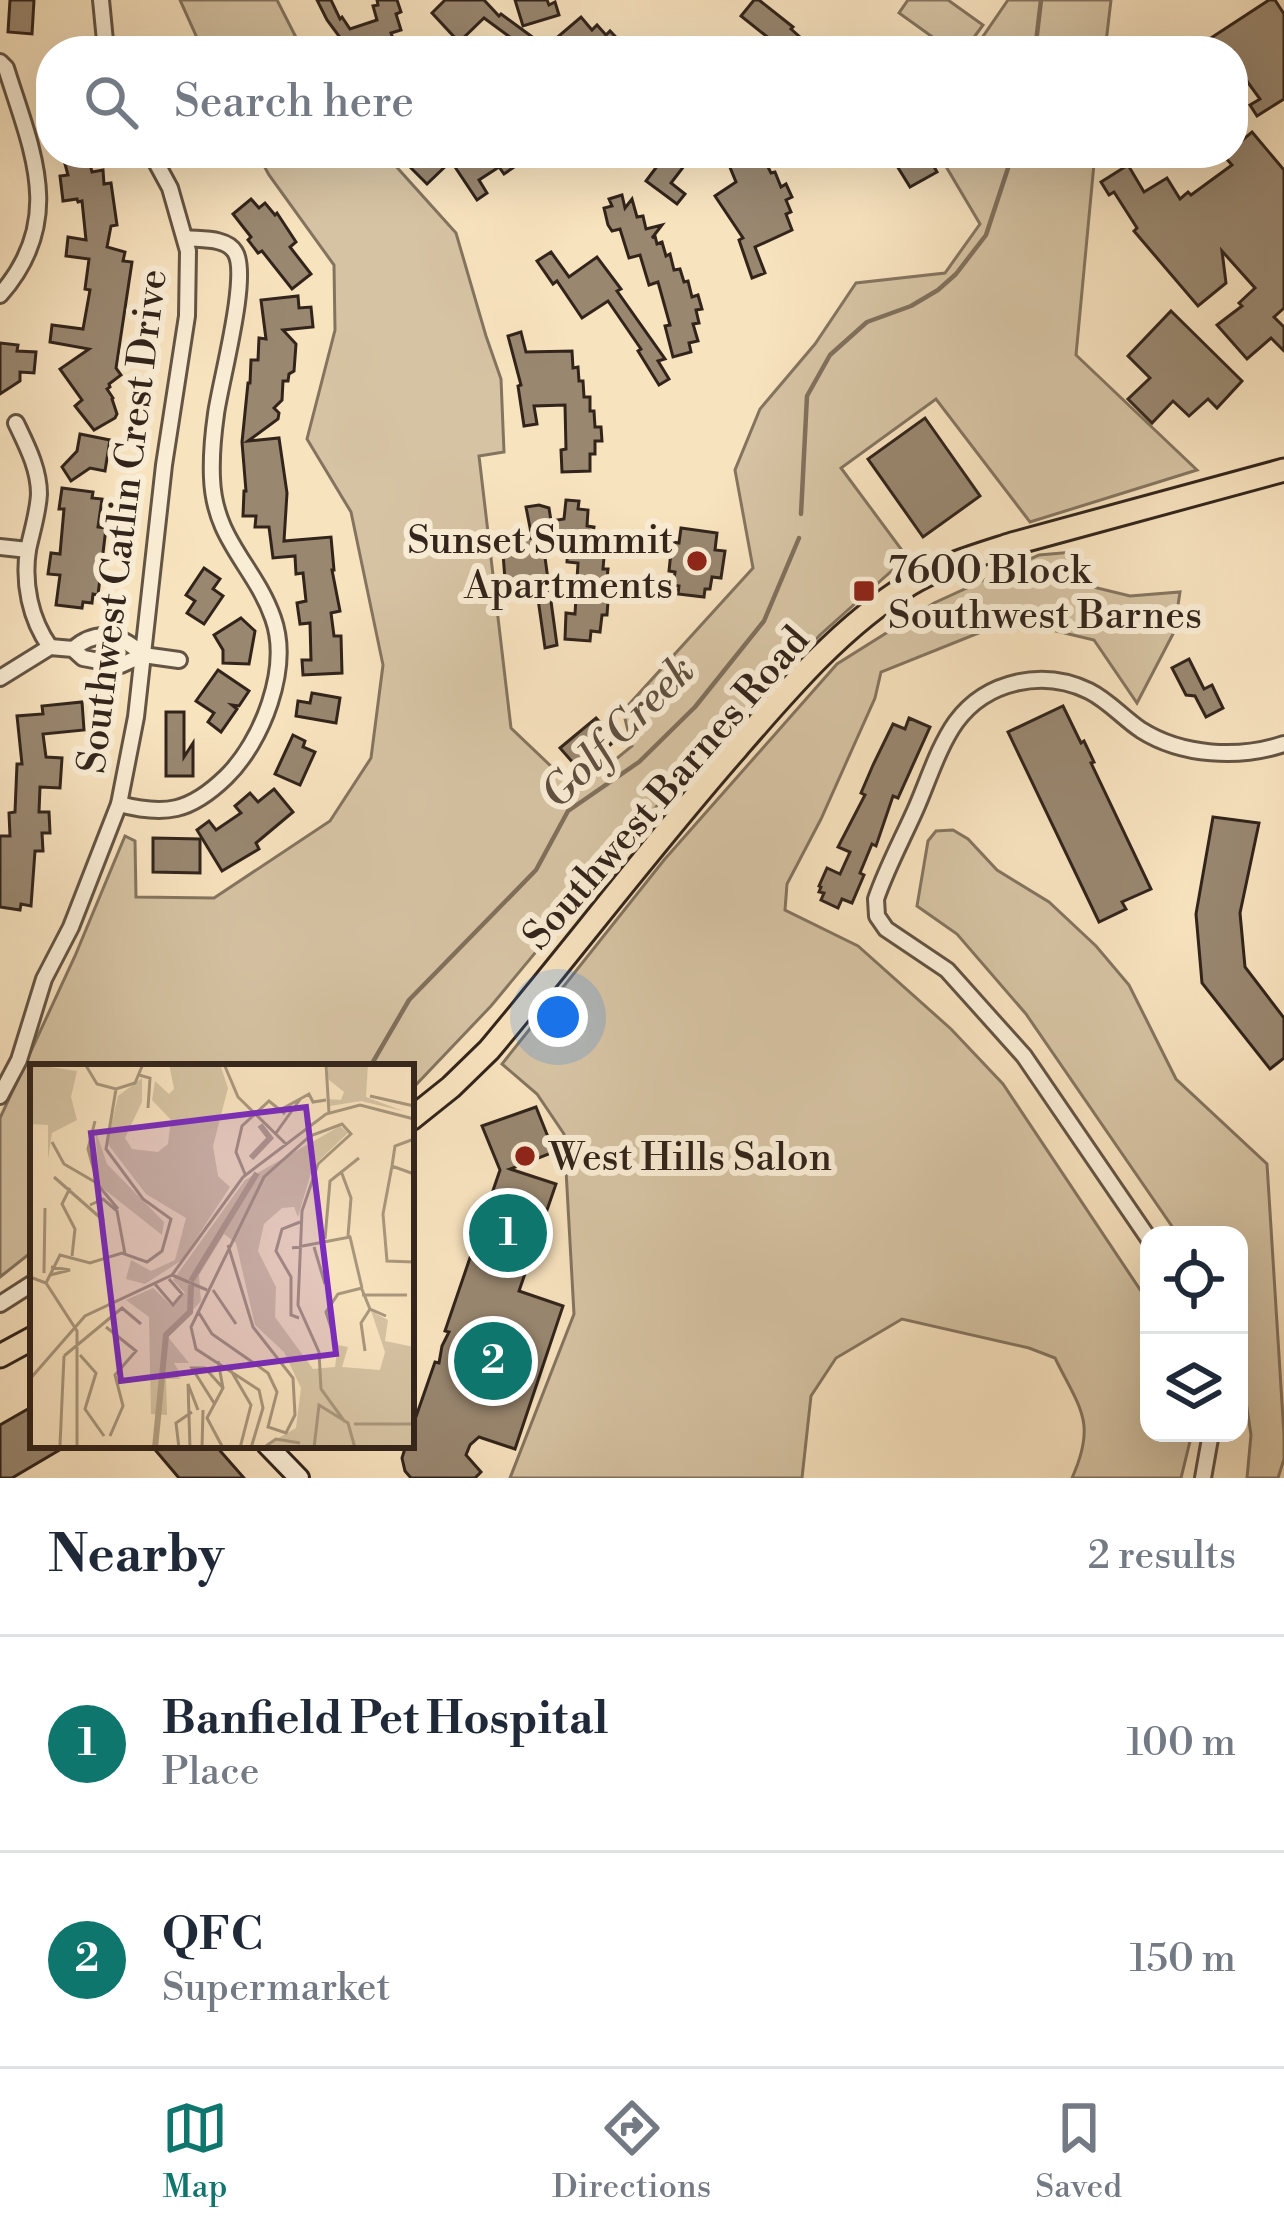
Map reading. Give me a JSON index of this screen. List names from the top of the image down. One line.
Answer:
{"streets":{"main road":["Southwest Barnes Road"],"street":["Southwest Catlin Crest Drive"]},"water":["Golf Creek"],"places":{"other":["Sunset Summit Apartments","West Hills Salon"],"transit":["7600 Block Southwest Barnes"]},"page":{"search":"Search here","pins":["1","2"],"heading":["Nearby","2 results"],"list":[{"mark":"1","name":"Banfield Pet Hospital","note":"Place","value":"100 m"},{"mark":"2","name":"QFC","note":"Supermarket","value":"150 m"}],"nav":["Map","Directions","Saved"]}}
